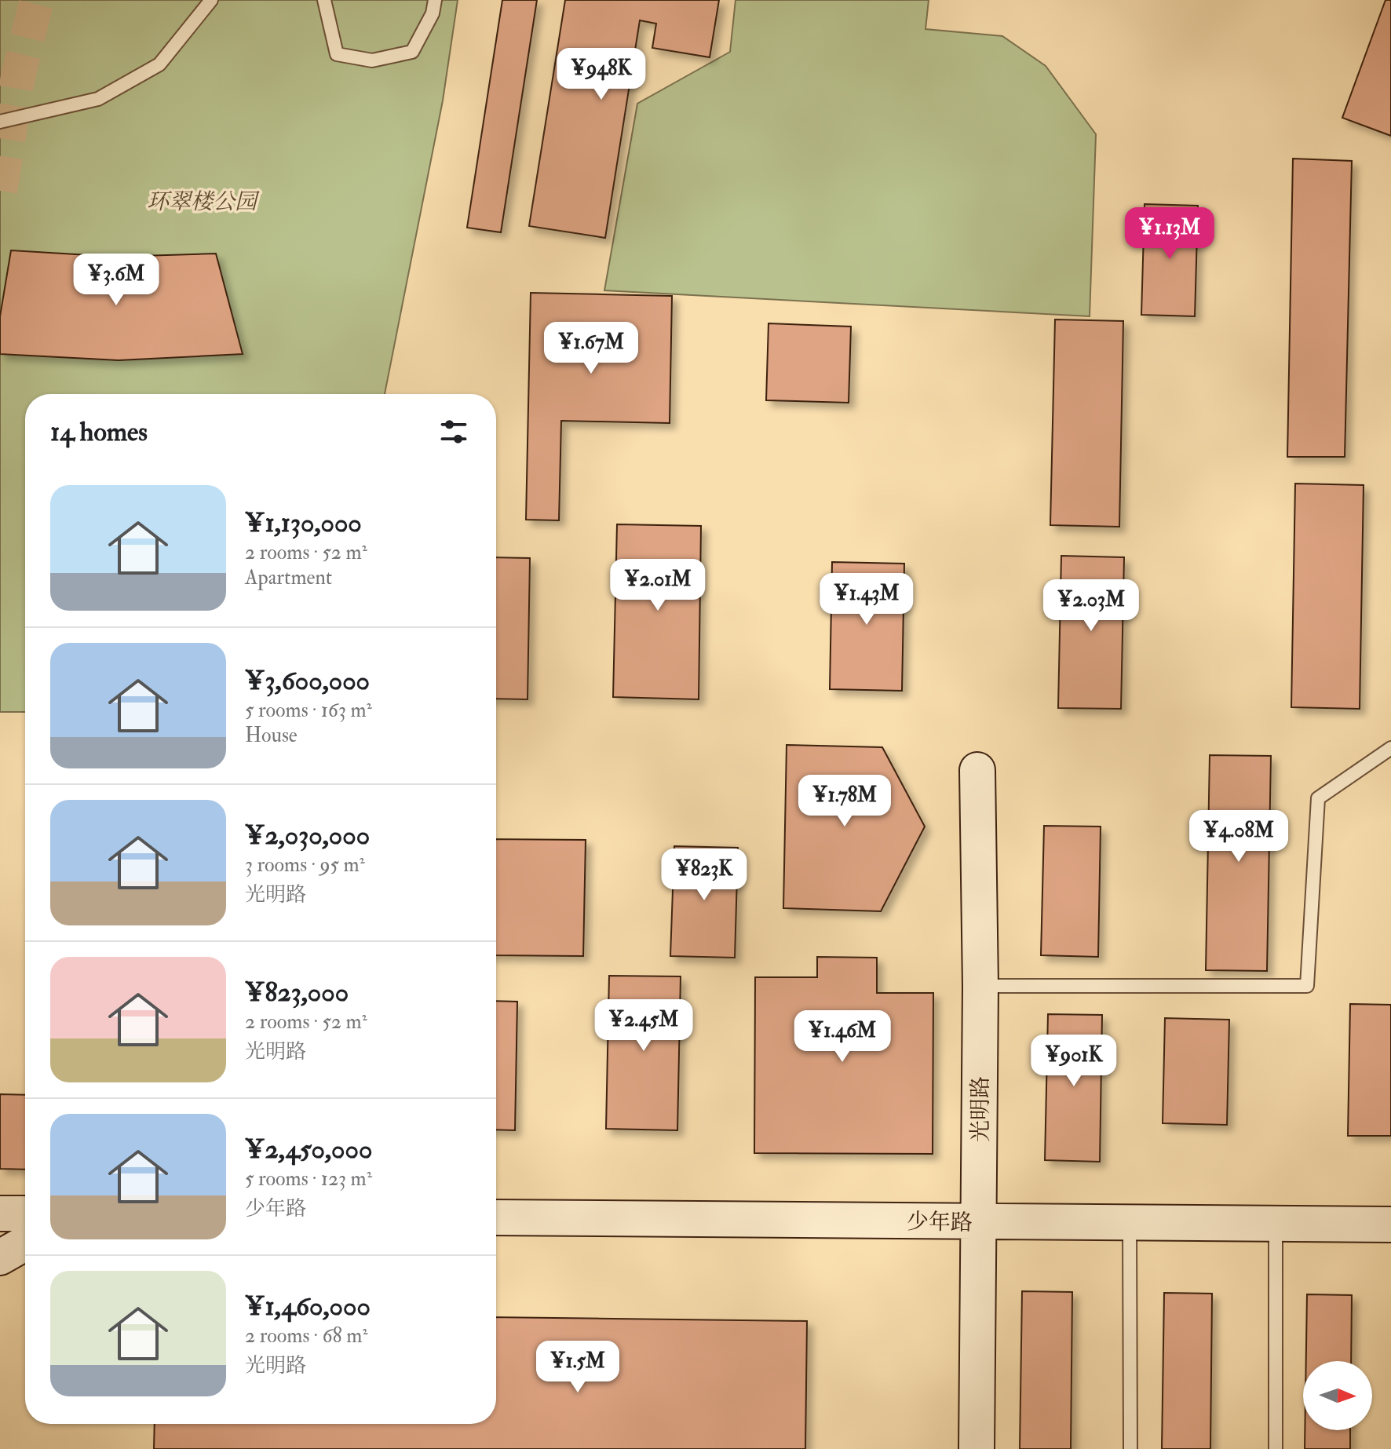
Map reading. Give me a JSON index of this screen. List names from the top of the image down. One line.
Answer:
{"streets":{"street":["光明路","少年路"]},"crossings":[["光明路","少年路"]],"parks":["环翠楼公园"],"north":"right","page":{"price":["¥948K","¥1.13M","¥3.6M","¥1.67M","¥2.01M","¥1.43M","¥2.03M","¥1.78M","¥4.08M","¥823K","¥2.45M","¥1.46M","¥901K","¥1.5M"],"heading":"14 homes","list":[{"name":"¥1,130,000","note":"2 rooms · 52 m² · Apartment"},{"name":"¥3,600,000","note":"5 rooms · 163 m² · House"},{"name":"¥2,030,000","note":"3 rooms · 95 m² · 光明路"},{"name":"¥823,000","note":"2 rooms · 52 m² · 光明路"},{"name":"¥2,450,000","note":"5 rooms · 123 m² · 少年路"},{"name":"¥1,460,000","note":"2 rooms · 68 m² · 光明路"}]}}
